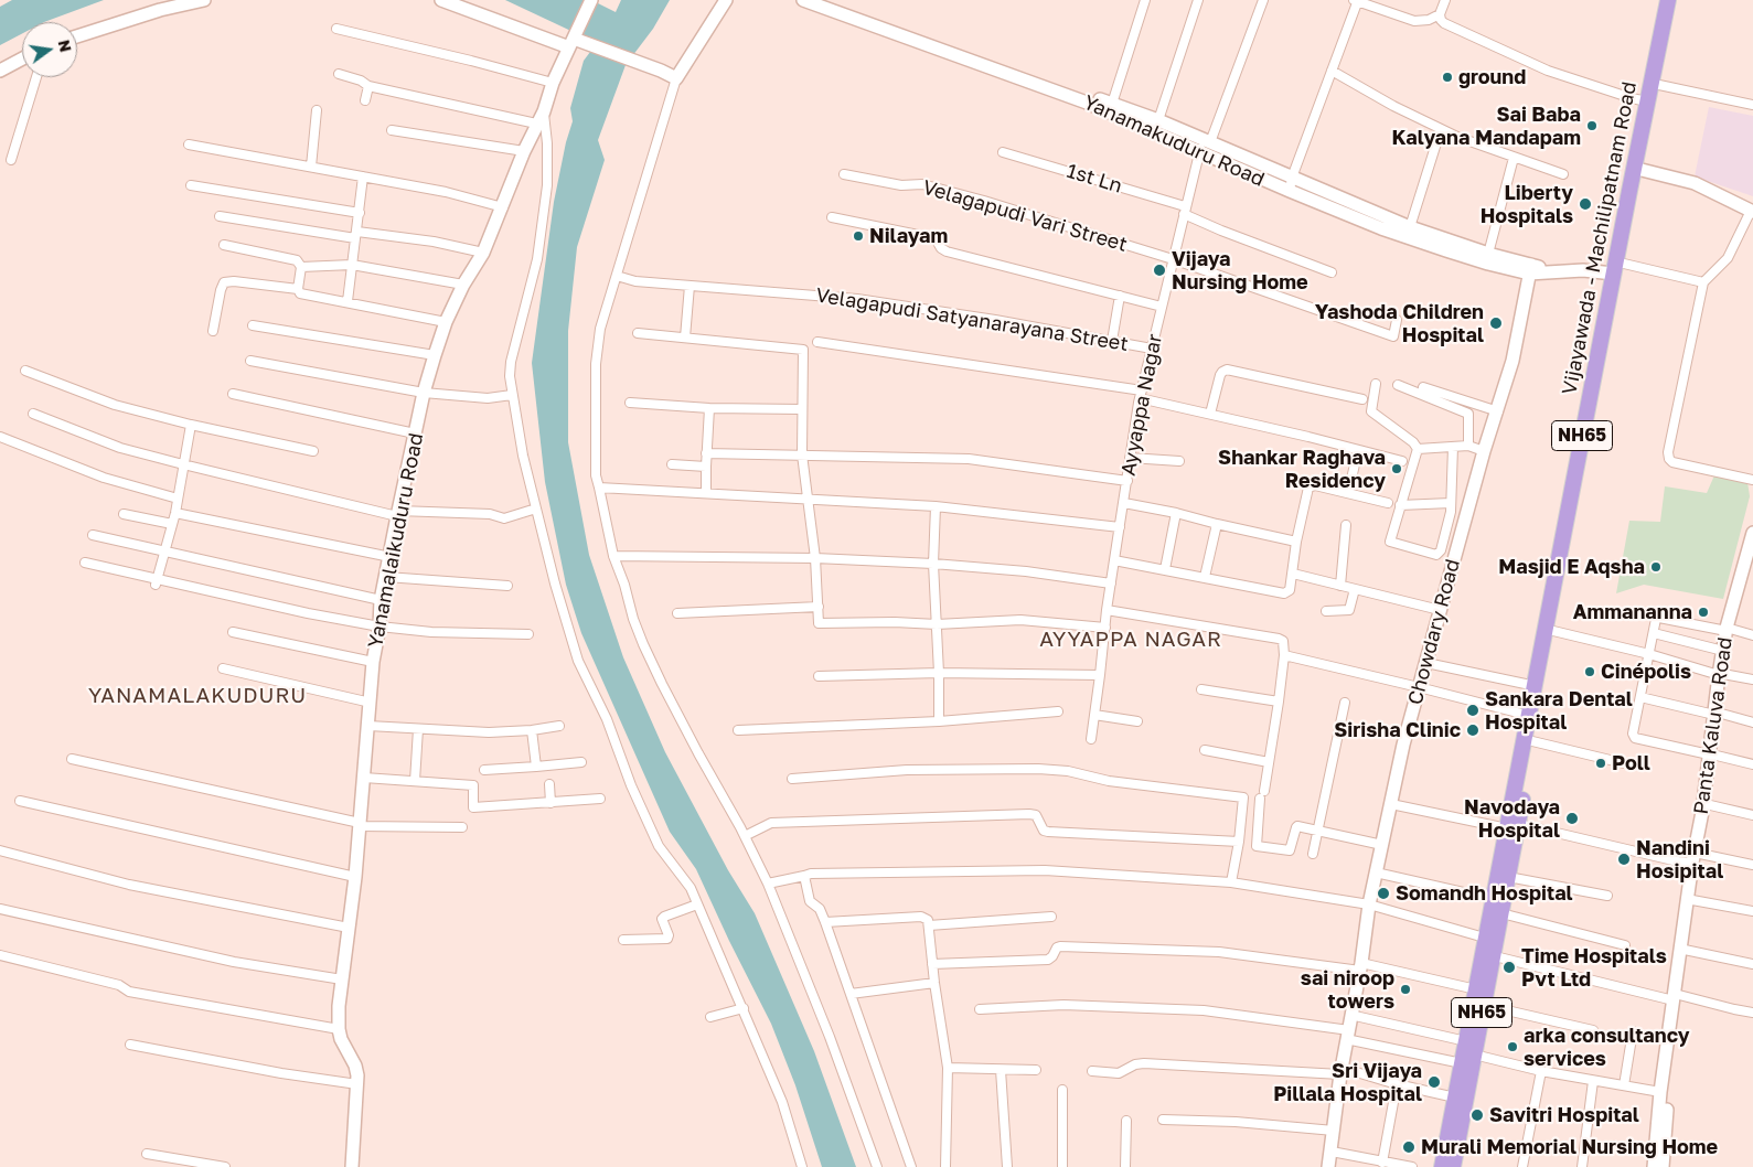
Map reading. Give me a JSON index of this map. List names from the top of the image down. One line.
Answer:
{"streets":{"highway":["Vijayawada - Machilipatnam Road","NH65"],"street":["Yanamakuduru Road","1st Ln","Velagapudi Vari Street","Velagapudi Satyanarayana Street","Ayyappa Nagar","Yanamalaikuduru Road","Chowdary Road","Panta Kaluva Road"]},"crossings":[["Yanamakuduru Road","Vijayawada - Machilipatnam Road"],["Yanamakuduru Road","Ayyappa Nagar"],["Yanamakuduru Road","Chowdary Road"],["1st Ln","Ayyappa Nagar"],["Velagapudi Vari Street","Ayyappa Nagar"],["Velagapudi Satyanarayana Street","Ayyappa Nagar"]],"districts":["AYYAPPA NAGAR","YANAMALAKUDURU"],"places":["ground","Sai Baba Kalyana Mandapam","Liberty Hospitals","Nilayam","Vijaya Nursing Home","Yashoda Children Hospital","Shankar Raghava Residency","Masjid E Aqsha","Ammananna","Cinépolis","Sankara Dental Hospital","Sirisha Clinic","Poll","Navodaya Hospital","Nandini Hosipital","Somandh Hospital","Time Hospitals Pvt Ltd","sai niroop towers","arka consultancy services","Sri Vijaya Pillala Hospital","Savitri Hospital","Murali Memorial Nursing Home"],"north":"right"}
